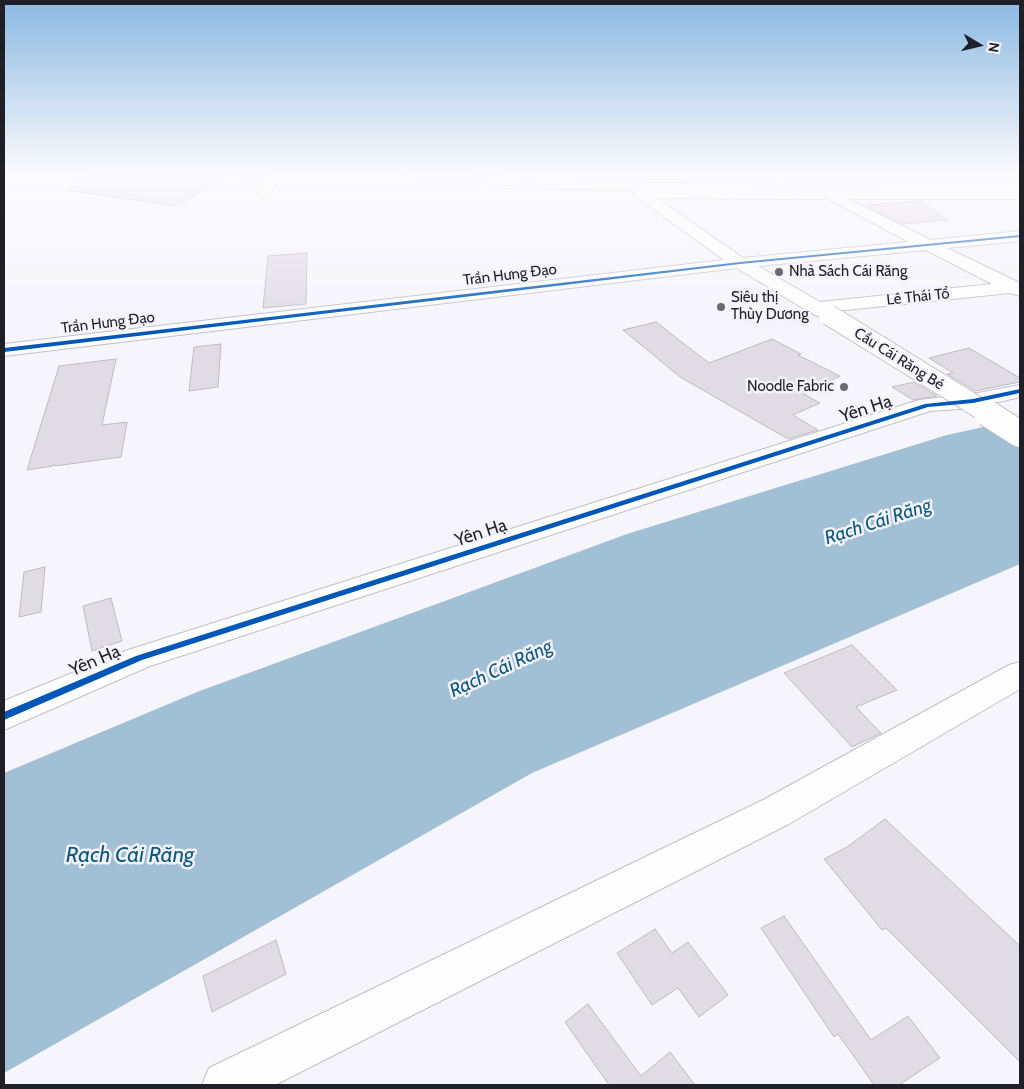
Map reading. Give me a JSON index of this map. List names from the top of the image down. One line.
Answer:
{"streets":{"main road":["Trần Hưng Đạo","Lê Thái Tổ","Cầu Cái Răng Bé","Yên Hạ"]},"crossings":[["Trần Hưng Đạo","Cầu Cái Răng Bé"],["Lê Thái Tổ","Cầu Cái Răng Bé"]],"water":["Rạch Cái Răng"],"places":["Nhà Sách Cái Răng","Siêu thị Thùy Dương","Noodle Fabric"],"north":"right"}
